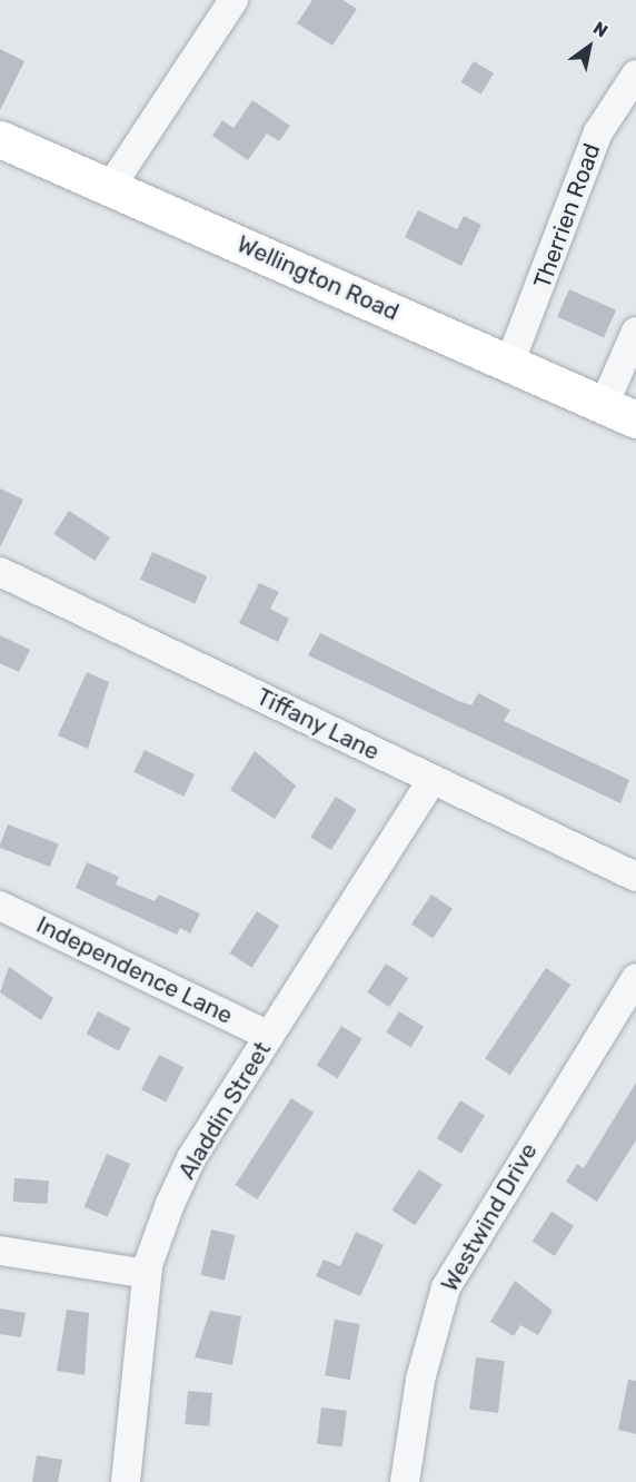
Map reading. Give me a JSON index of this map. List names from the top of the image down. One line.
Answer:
{"streets":{"main road":["Wellington Road"],"street":["Therrien Road","Tiffany Lane","Independence Lane","Aladdin Street","Westwind Drive"]},"crossings":[["Therrien Road","Wellington Road"],["Tiffany Lane","Aladdin Street"],["Independence Lane","Aladdin Street"]],"north":"top right"}
